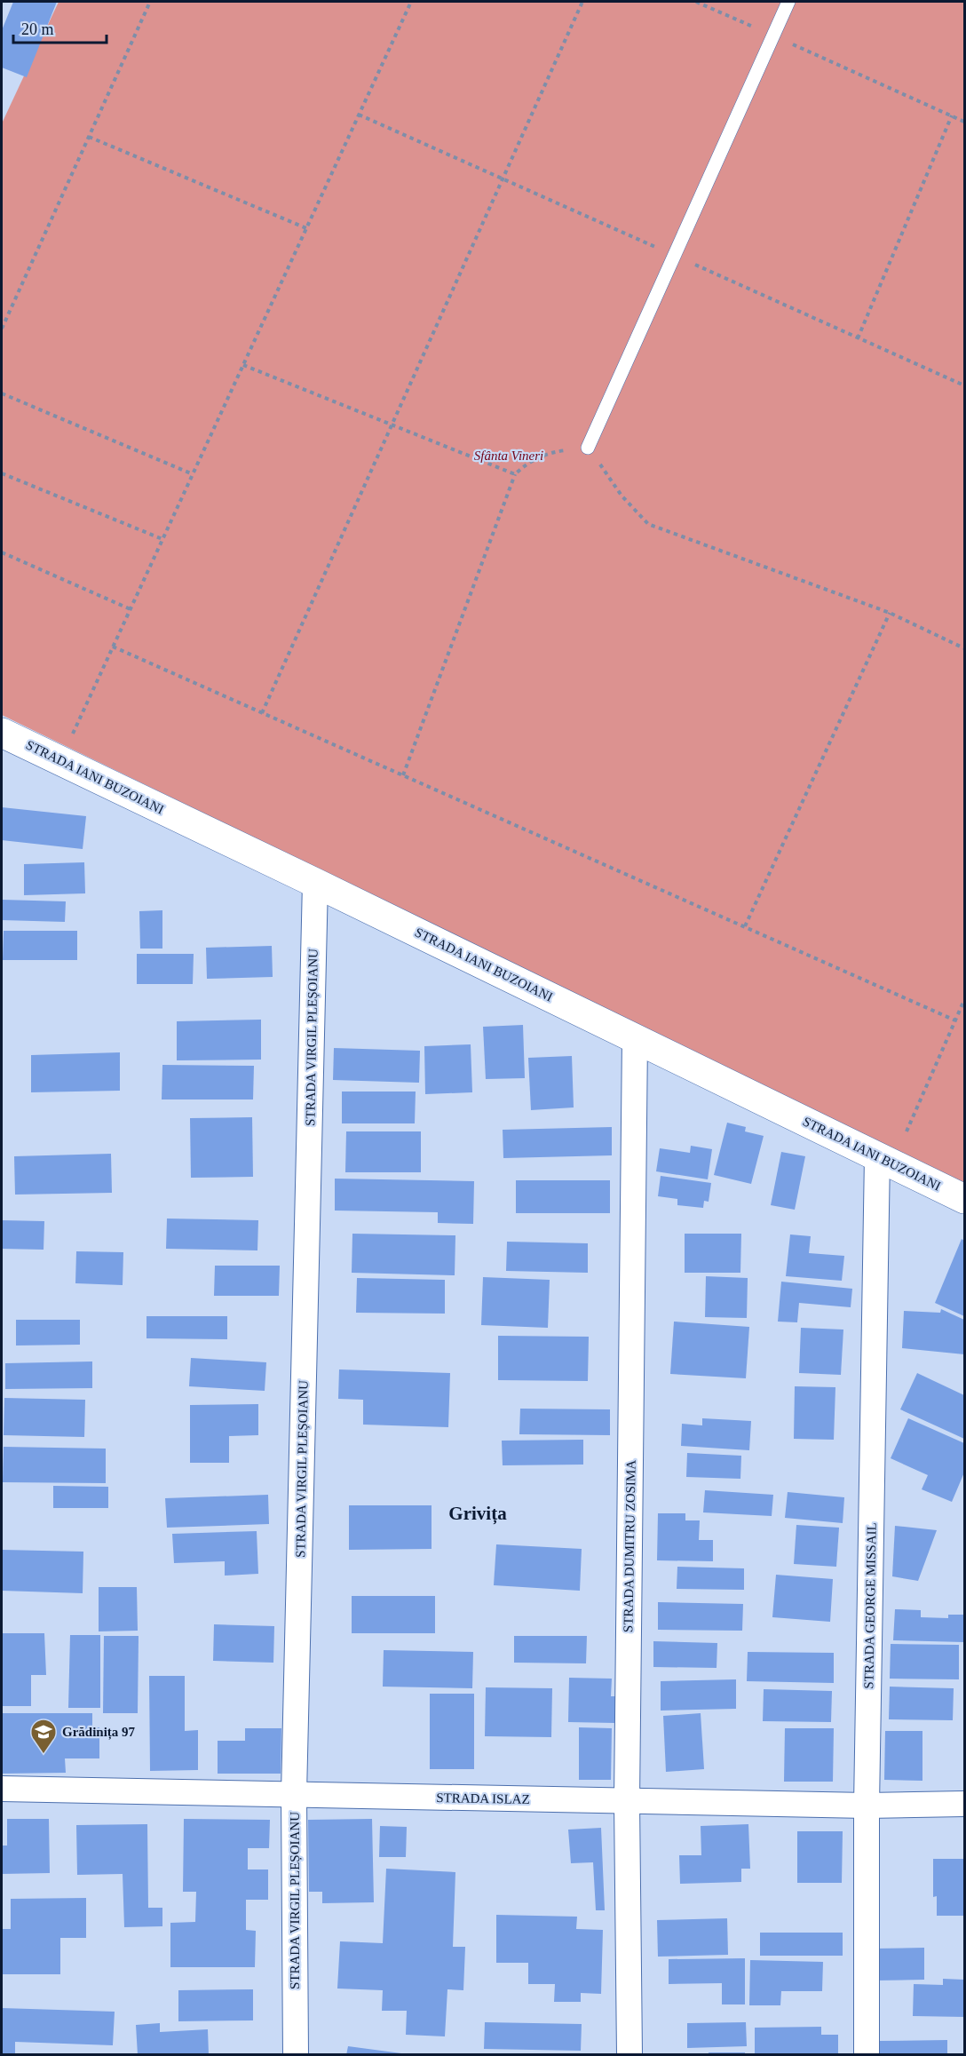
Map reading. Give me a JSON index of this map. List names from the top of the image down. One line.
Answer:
{"streets":{"street":["STRADA IANI BUZOIANI","STRADA VIRGIL PLEȘOIANU","STRADA DUMITRU ZOSIMA","STRADA GEORGE MISSAIL","STRADA ISLAZ"]},"crossings":[["STRADA IANI BUZOIANI","STRADA VIRGIL PLEȘOIANU"],["STRADA IANI BUZOIANI","STRADA DUMITRU ZOSIMA"],["STRADA IANI BUZOIANI","STRADA GEORGE MISSAIL"],["STRADA VIRGIL PLEȘOIANU","STRADA ISLAZ"],["STRADA DUMITRU ZOSIMA","STRADA ISLAZ"],["STRADA GEORGE MISSAIL","STRADA ISLAZ"]],"districts":["Grivița"],"parks":["Sfânta Vineri"],"places":{"school or university":["Grădinița 97"]},"scale_bar":"20 m"}
